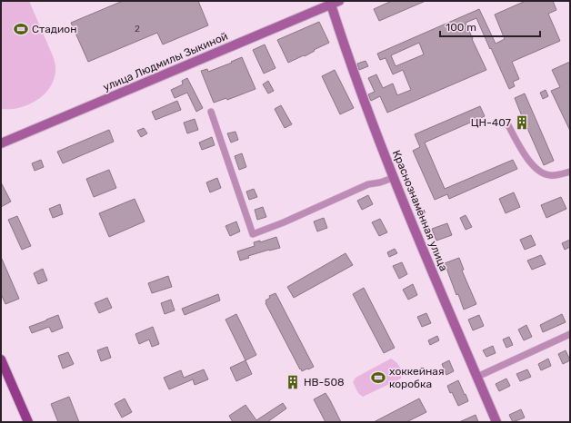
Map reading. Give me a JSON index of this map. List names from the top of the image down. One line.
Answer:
{"streets":{"street":["улица Людмилы Зыкиной","Краснознамённая улица"]},"crossings":[["улица Людмилы Зыкиной","Краснознамённая улица"]],"places":{"sports":["Стадион","хоккейная коробка"],"building":["ЦН-407","НВ-508"]},"house_numbers":["2"],"scale_bar":"100 m"}
